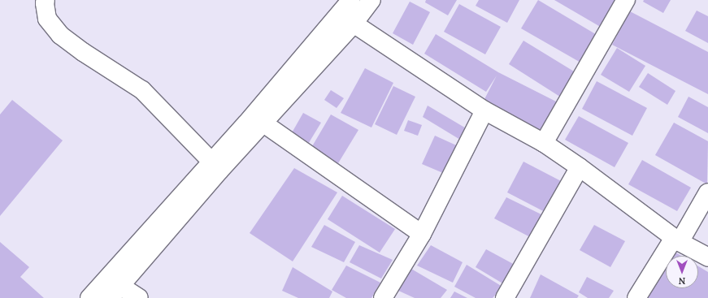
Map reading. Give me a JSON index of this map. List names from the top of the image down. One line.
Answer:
{"north":"bottom"}
